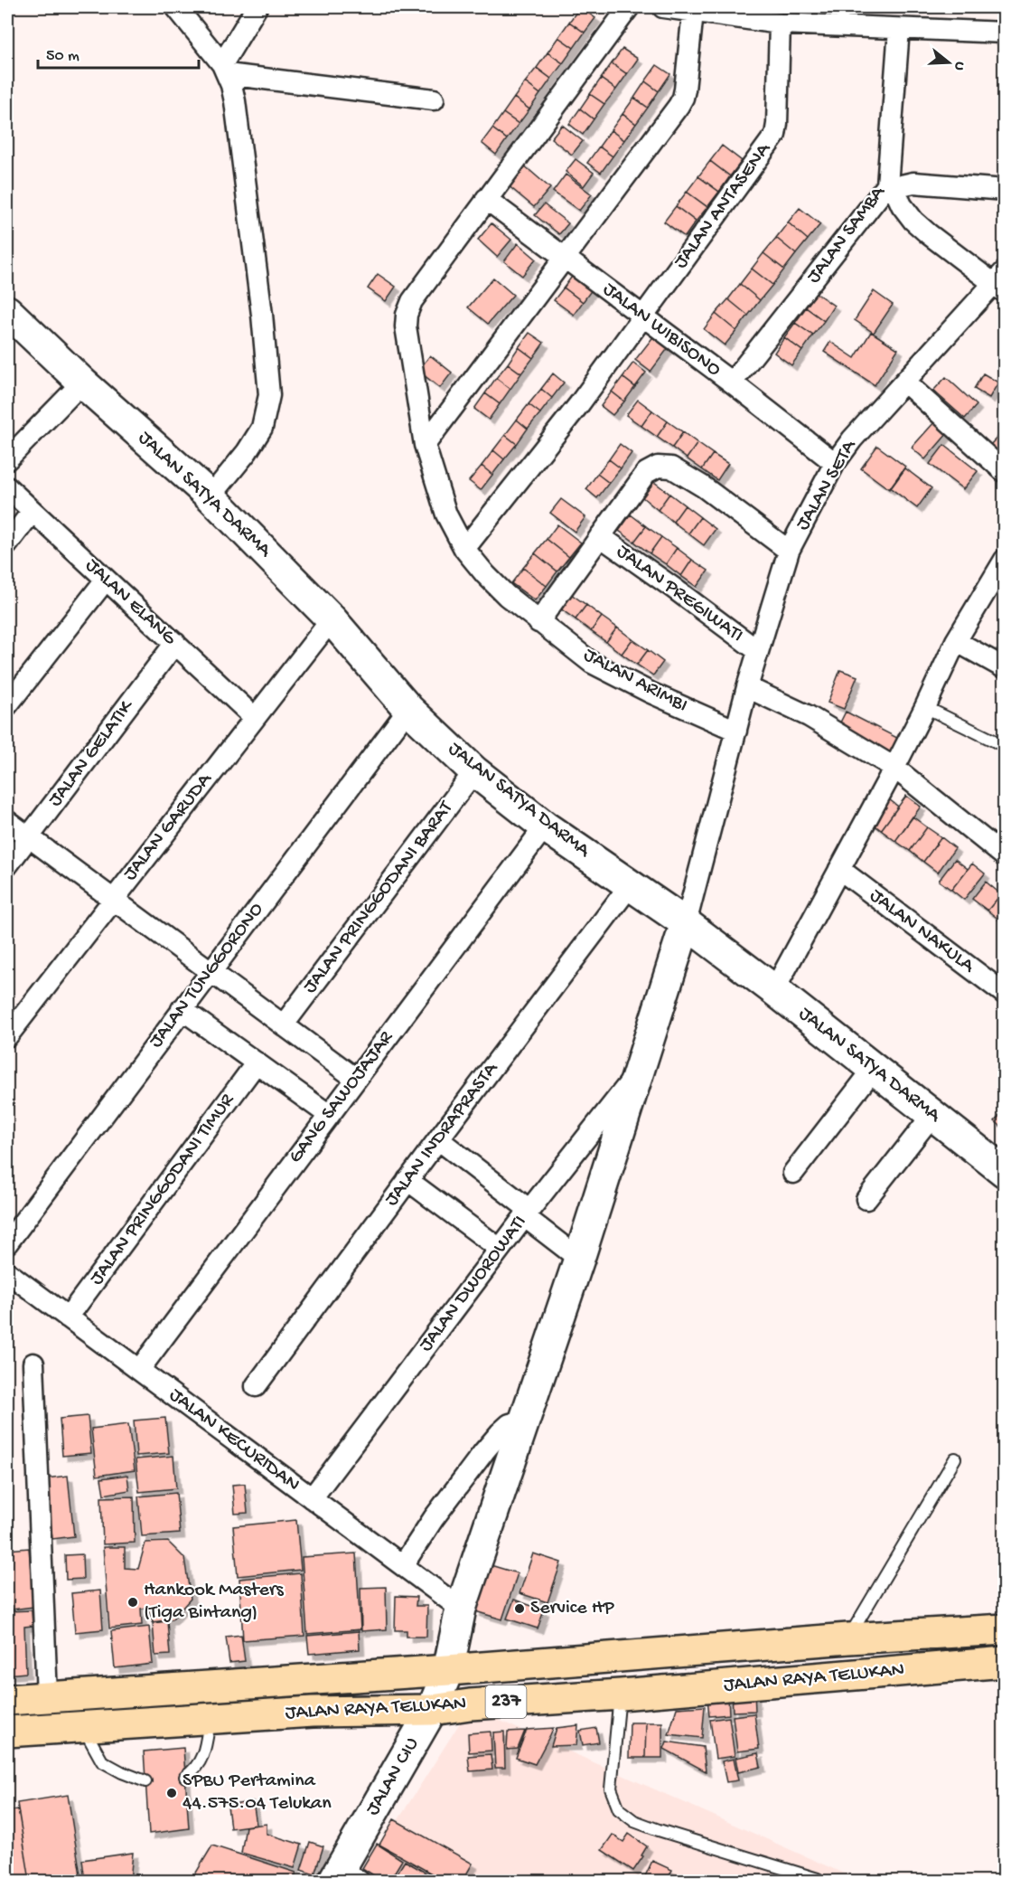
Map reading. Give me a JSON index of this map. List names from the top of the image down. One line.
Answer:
{"streets":{"main road":["JALAN SATYA DARMA","JALAN RAYA TELUKAN","237","JALAN CIU"],"street":["JALAN ANTASENA","JALAN SAMBA","JALAN WIBISONO","JALAN SETA","JALAN PREGIWATI","JALAN ELANG","JALAN ARIMBI","JALAN GELATIK","JALAN GARUDA","JALAN PRINGGODANI BARAT","JALAN NAKULA","JALAN TUNGGORONO","GANG SAWOJAJAR","JALAN INDRAPRASTA","JALAN PRINGGODANI TIMUR","JALAN DWOROWATI","JALAN KECURIDAN"]},"crossings":[["JALAN ANTASENA","JALAN WIBISONO"],["JALAN ANTASENA","JALAN ARIMBI"],["JALAN SAMBA","JALAN WIBISONO"],["JALAN WIBISONO","JALAN SETA"],["JALAN WIBISONO","JALAN ARIMBI"],["JALAN SETA","JALAN SATYA DARMA"],["JALAN SETA","JALAN PREGIWATI"],["JALAN SETA","JALAN ARIMBI"],["JALAN SETA","JALAN CIU"],["JALAN SATYA DARMA","JALAN GARUDA"],["JALAN SATYA DARMA","JALAN PRINGGODANI BARAT"],["JALAN SATYA DARMA","JALAN TUNGGORONO"],["JALAN SATYA DARMA","GANG SAWOJAJAR"],["JALAN SATYA DARMA","JALAN INDRAPRASTA"],["JALAN SATYA DARMA","JALAN CIU"],["JALAN ELANG","JALAN GELATIK"],["JALAN ELANG","JALAN GARUDA"],["GANG SAWOJAJAR","JALAN KECURIDAN"],["JALAN PRINGGODANI TIMUR","JALAN KECURIDAN"],["JALAN DWOROWATI","JALAN KECURIDAN"],["JALAN DWOROWATI","JALAN CIU"],["JALAN KECURIDAN","JALAN CIU"],["JALAN RAYA TELUKAN","JALAN CIU"]],"places":["Hankook Masters (Tiga Bintang)","Service HP","SPBU Pertamina 44.575.04 Telukan"],"scale_bar":"50 m","north":"right"}
